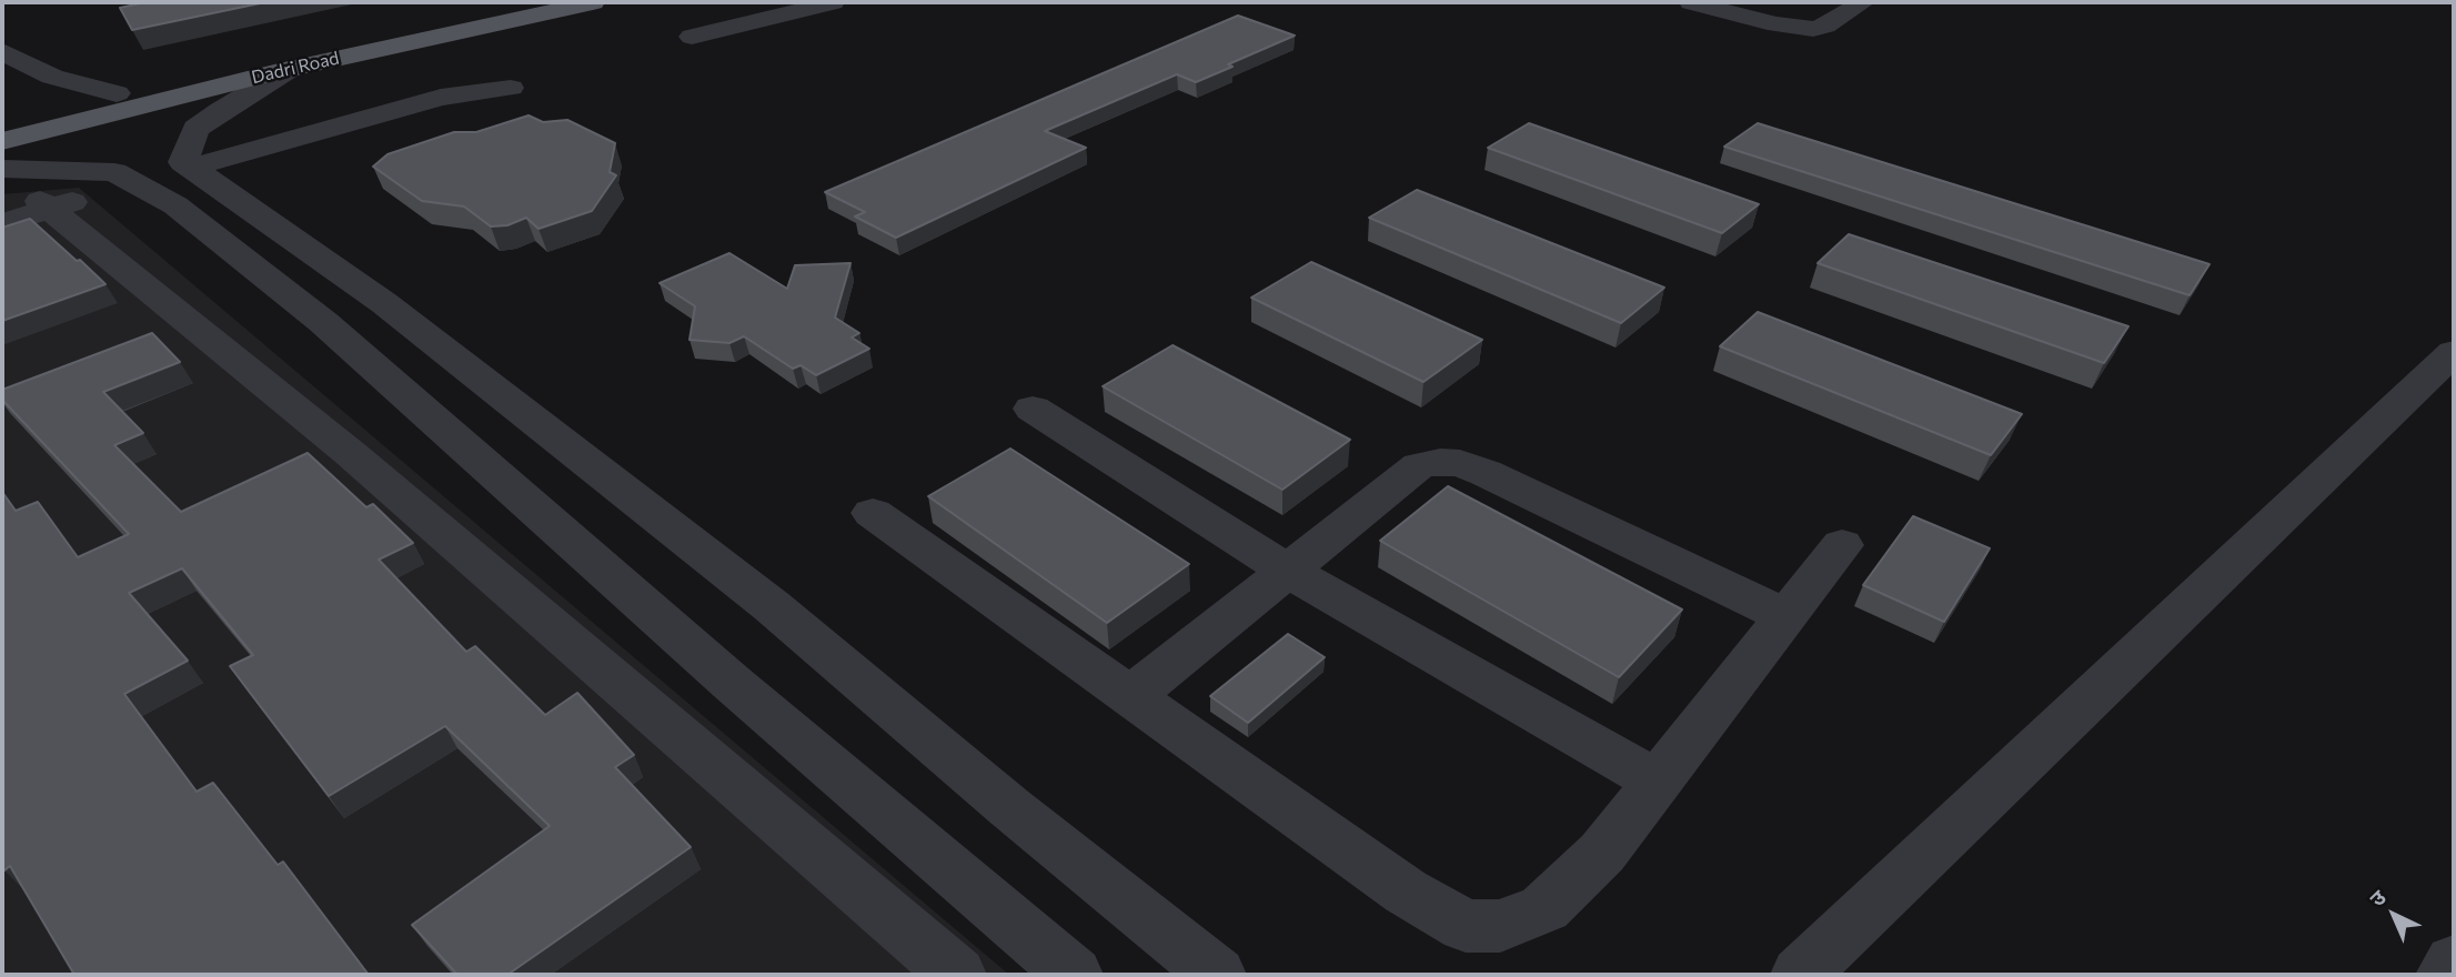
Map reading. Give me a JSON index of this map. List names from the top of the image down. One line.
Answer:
{"streets":{"main road":["Dadri Road"]},"north":"top left"}
